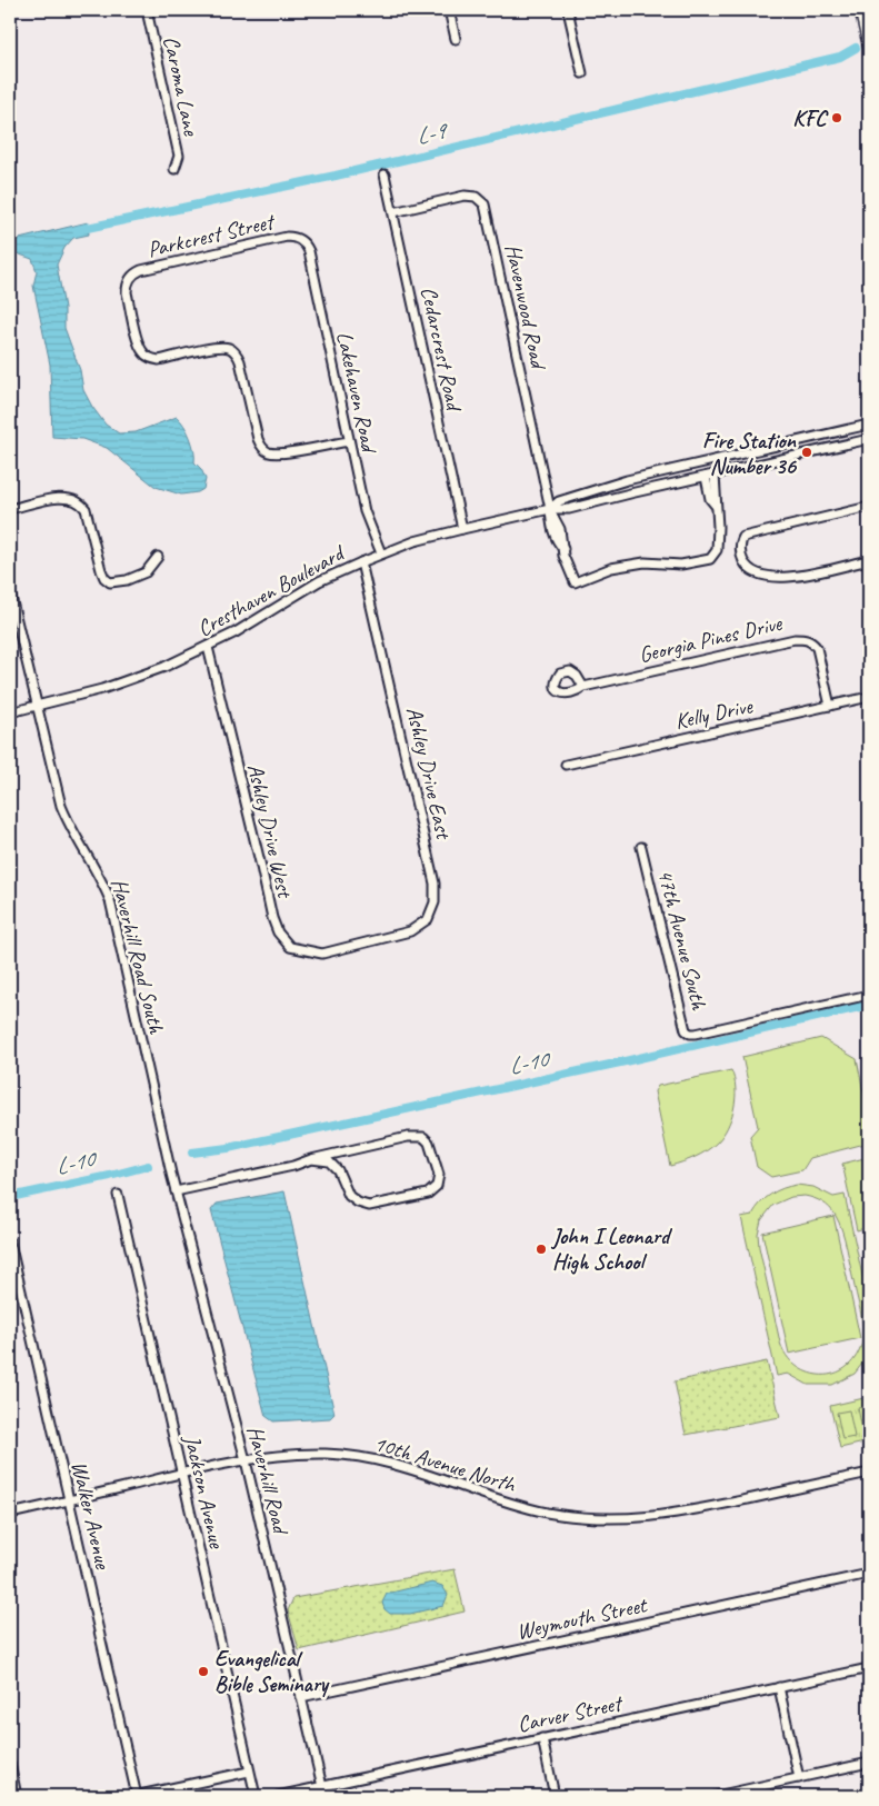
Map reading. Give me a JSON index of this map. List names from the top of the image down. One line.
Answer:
{"streets":{"street":["Caroma Lane","Parkcrest Street","Havenwood Road","Cedarcrest Road","Lakehaven Road","Cresthaven Boulevard","Georgia Pines Drive","Kelly Drive","Ashley Drive East","Ashley Drive West","47th Avenue South","Haverhill Road South","10th Avenue North","Haverhill Road","Jackson Avenue","Walker Avenue","Weymouth Street","Carver Street"]},"crossings":[["Parkcrest Street","Lakehaven Road"],["Havenwood Road","Cedarcrest Road"],["Havenwood Road","Cresthaven Boulevard"],["Cedarcrest Road","Cresthaven Boulevard"],["Lakehaven Road","Cresthaven Boulevard"],["Cresthaven Boulevard","Ashley Drive East"],["Cresthaven Boulevard","Ashley Drive West"],["Cresthaven Boulevard","Haverhill Road South"],["Georgia Pines Drive","Kelly Drive"],["Ashley Drive East","Ashley Drive West"],["Haverhill Road South","Haverhill Road"],["10th Avenue North","Haverhill Road"],["10th Avenue North","Jackson Avenue"],["10th Avenue North","Walker Avenue"],["Haverhill Road","Weymouth Street"],["Haverhill Road","Carver Street"]],"water":["L-9","L-10"],"places":["KFC","Fire Station Number 36","John I Leonard High School","Evangelical Bible Seminary"]}
